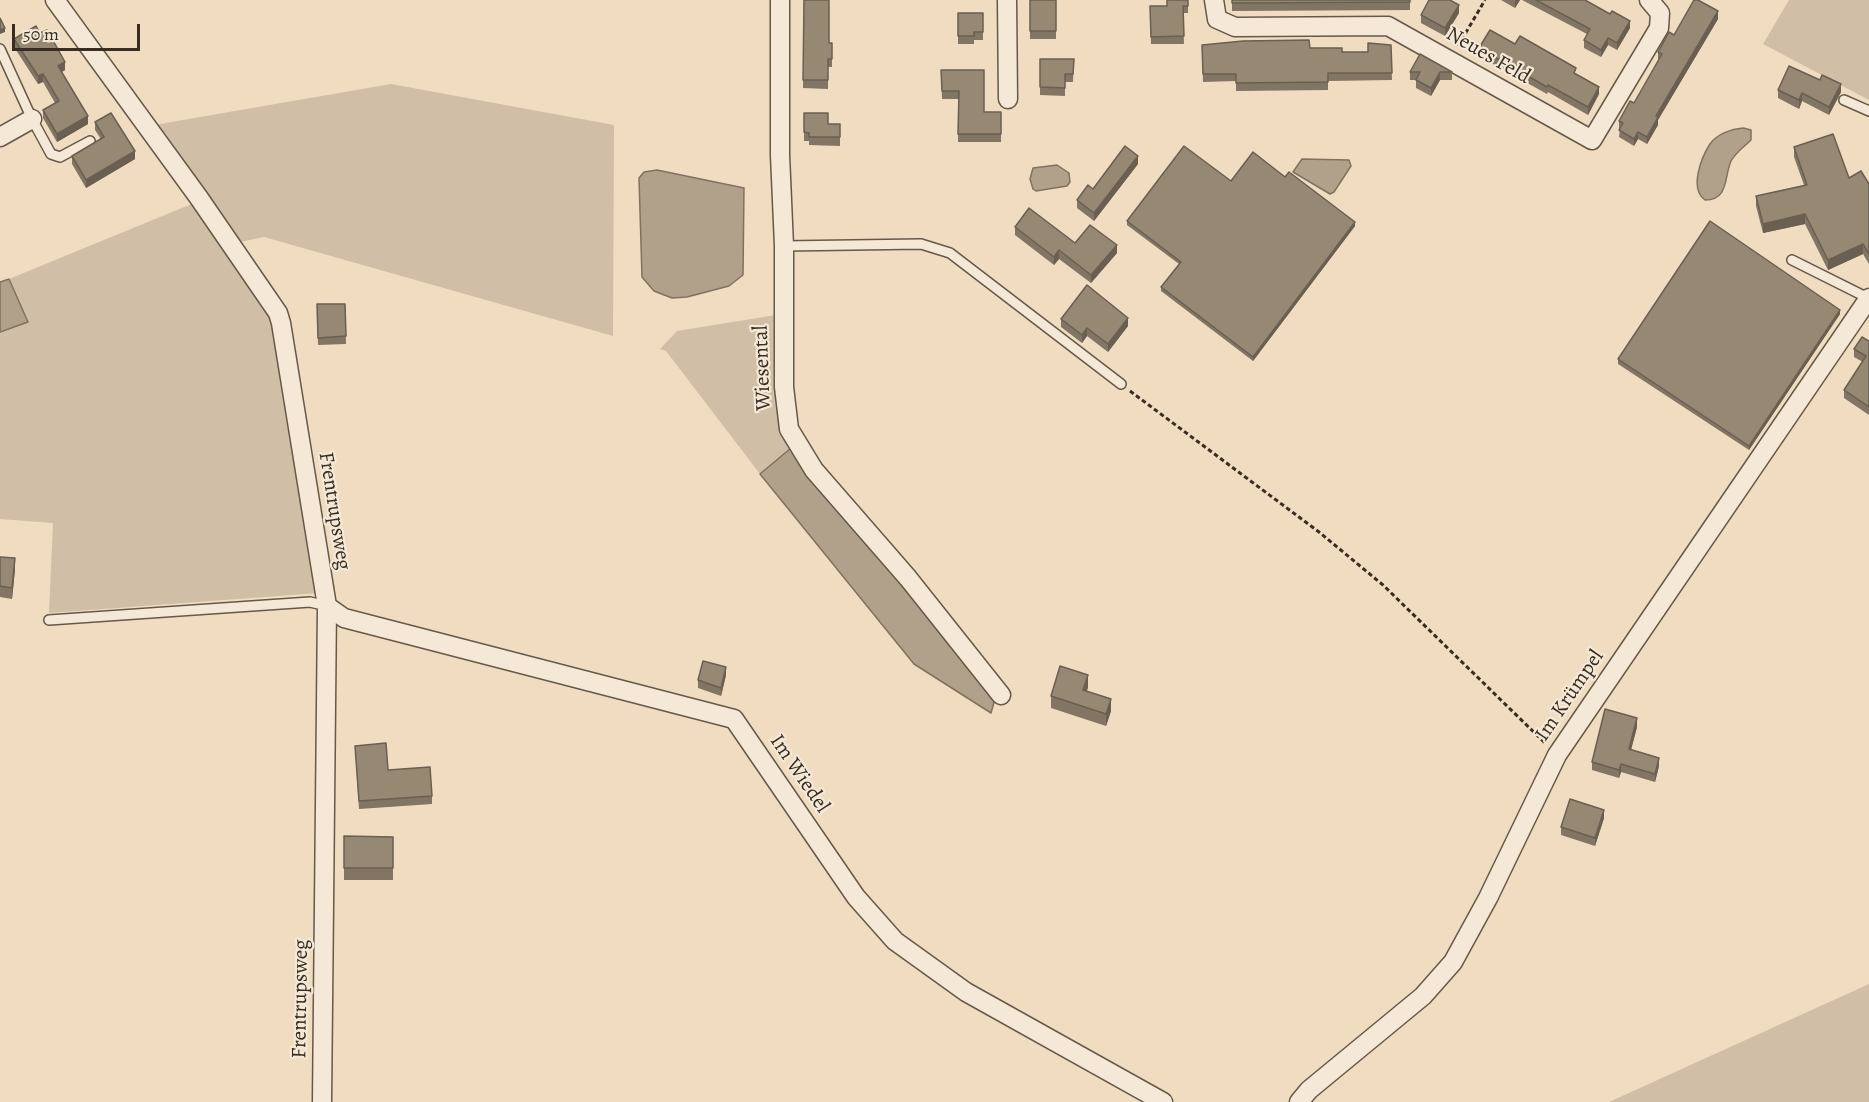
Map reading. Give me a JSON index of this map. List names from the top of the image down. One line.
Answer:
{"streets":{"street":["Neues Feld","Wiesental","Frentrupsweg","Im Krümpel","Im Wiedel"]},"crossings":[["Frentrupsweg","Im Wiedel"]],"scale_bar":"50 m"}
